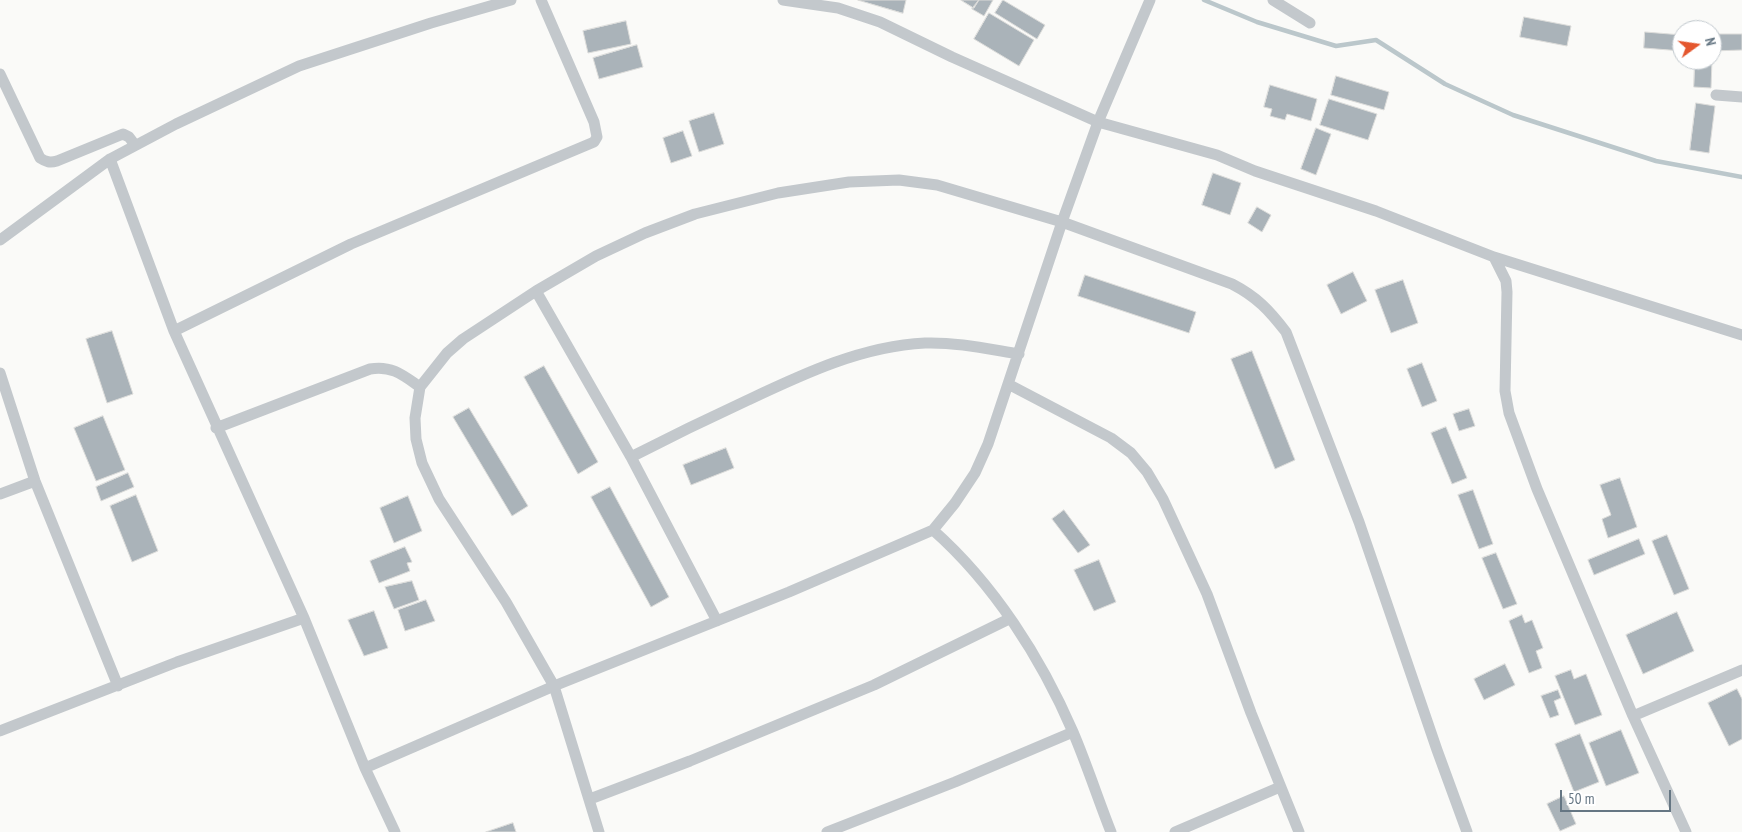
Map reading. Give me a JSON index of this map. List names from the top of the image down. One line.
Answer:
{"scale_bar":"50 m","north":"right"}
